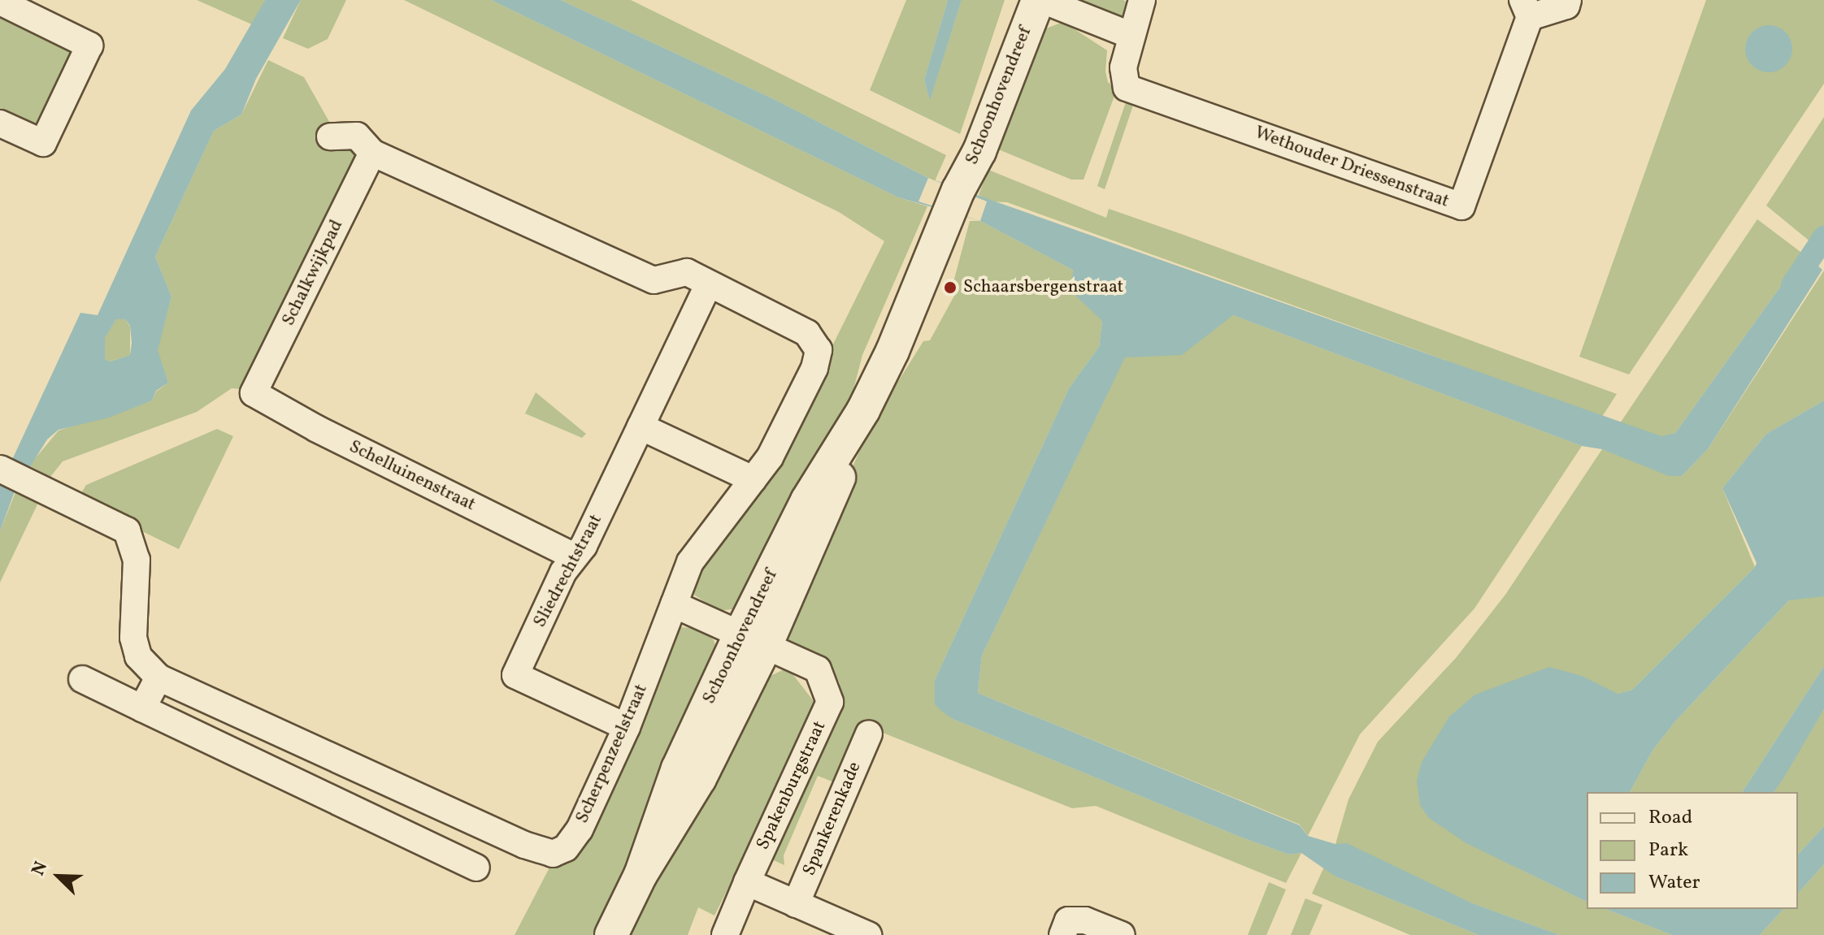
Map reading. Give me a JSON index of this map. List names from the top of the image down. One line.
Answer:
{"streets":{"street":["Schoonhovendreef","Wethouder Driessenstraat","Schalkwijkpad","Schelluinenstraat","Sliedrechtstraat","Scherpenzeelstraat","Spakenburgstraat","Spankerenkade"]},"crossings":[["Schoonhovendreef","Spakenburgstraat"],["Schalkwijkpad","Schelluinenstraat"],["Schelluinenstraat","Sliedrechtstraat"],["Sliedrechtstraat","Scherpenzeelstraat"],["Scherpenzeelstraat","Spakenburgstraat"]],"places":["Schaarsbergenstraat"],"legend":["Road","Park","Water"],"north":"top left"}
